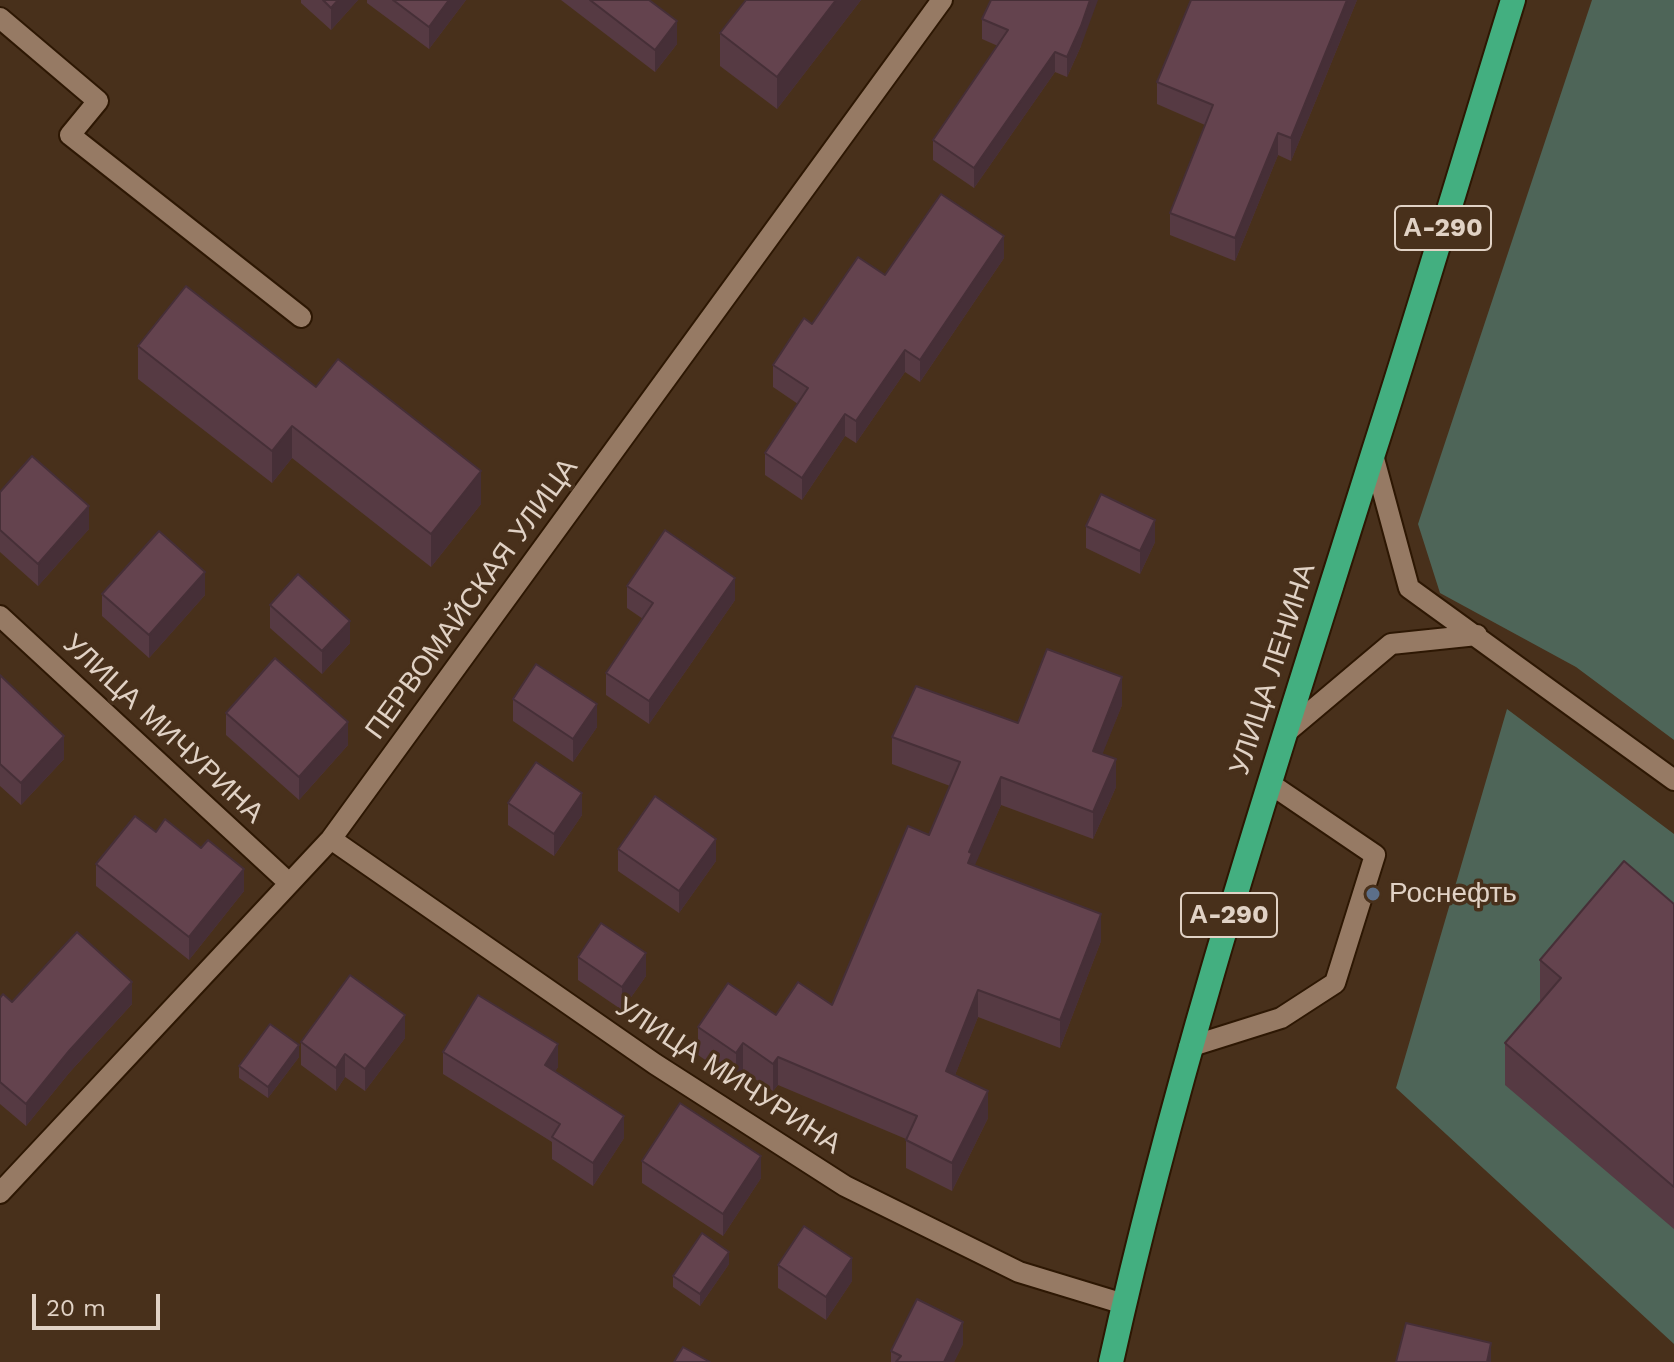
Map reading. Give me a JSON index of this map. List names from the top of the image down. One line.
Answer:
{"streets":{"highway":["А-290","УЛИЦА ЛЕНИНА"],"street":["ПЕРВОМАЙСКАЯ УЛИЦА","УЛИЦА МИЧУРИНА"]},"crossings":[["ПЕРВОМАЙСКАЯ УЛИЦА","УЛИЦА МИЧУРИНА"],["УЛИЦА ЛЕНИНА","УЛИЦА МИЧУРИНА"]],"places":["Роснефть"],"scale_bar":"20 m"}
